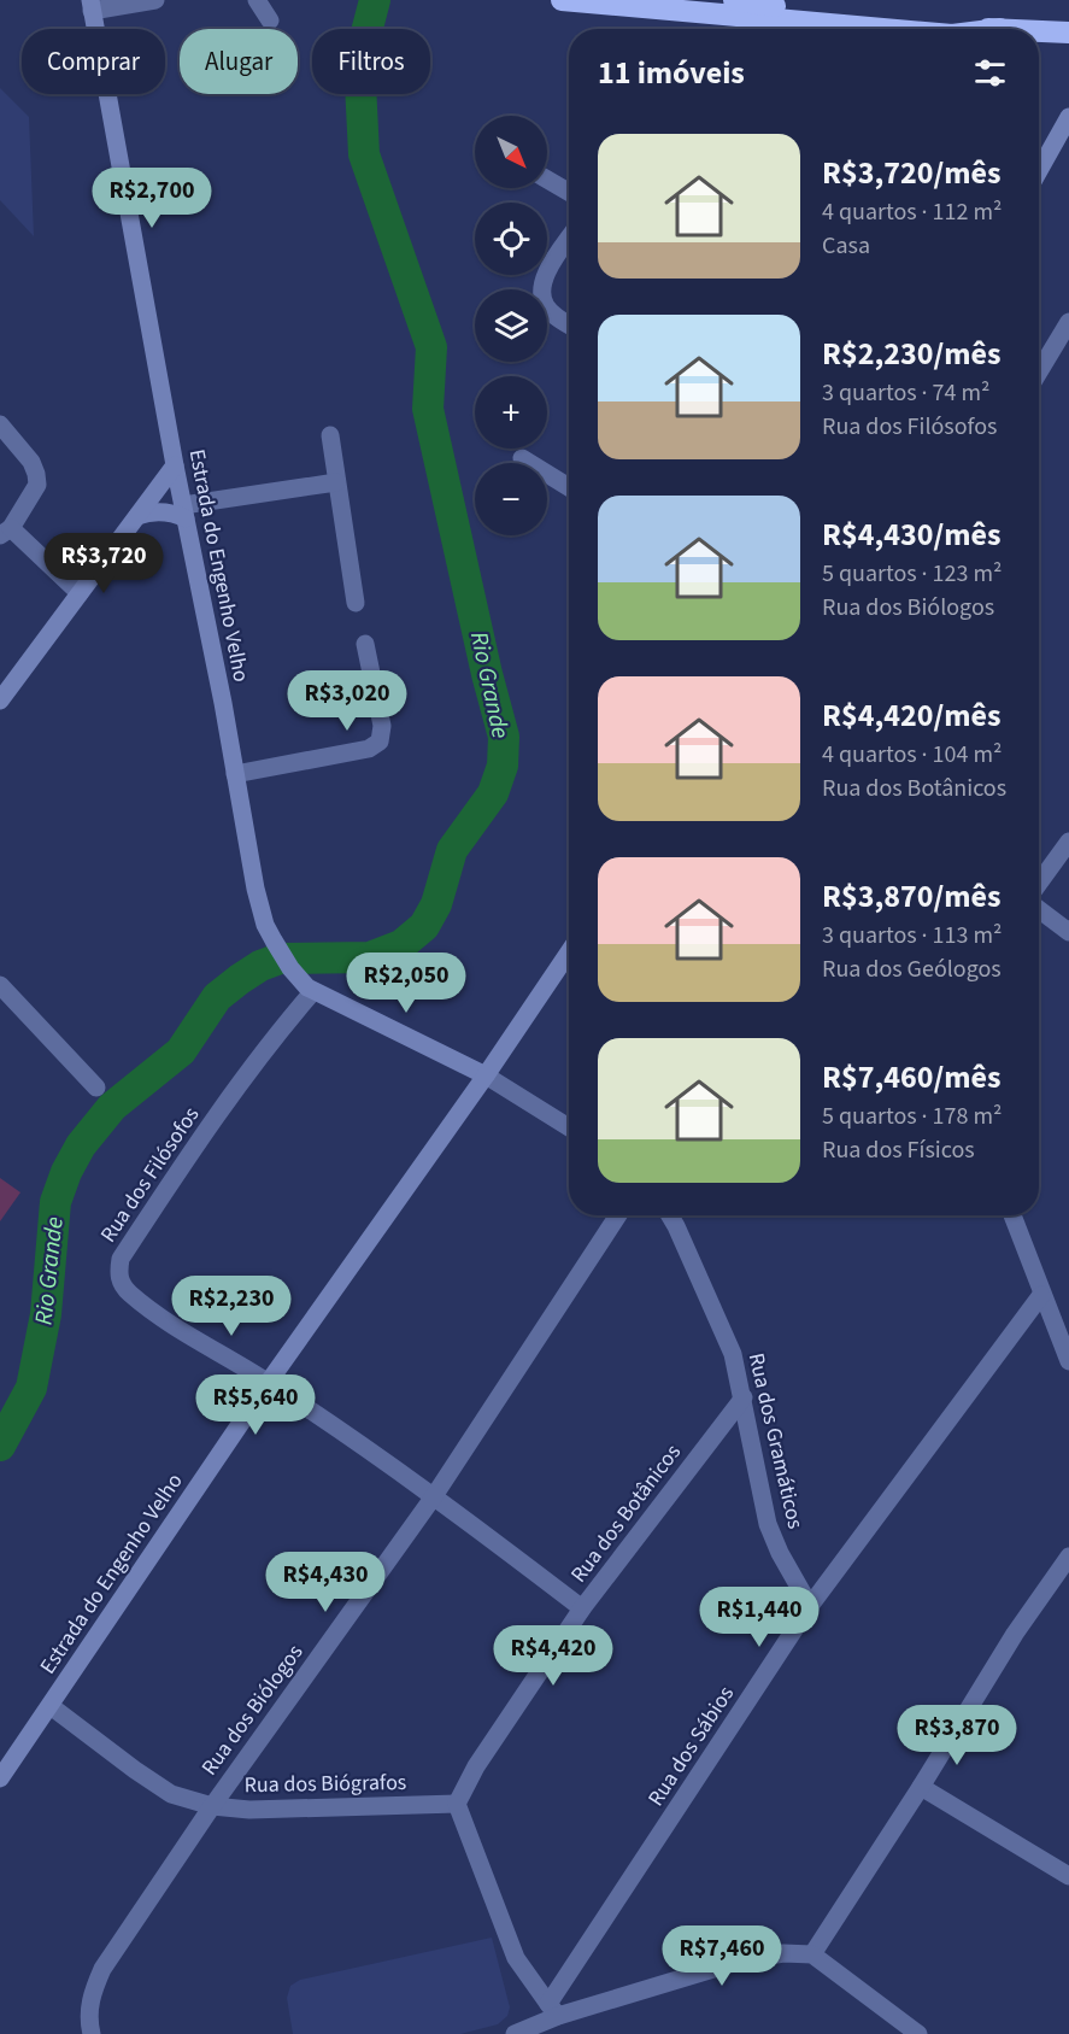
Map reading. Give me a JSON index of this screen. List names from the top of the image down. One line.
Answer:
{"streets":{"street":["Estrada do Engenho Velho","Rua dos Filósofos","Rua dos Gramáticos","Rua dos Botânicos","Rua dos Biólogos","Rua dos Sábios","Rua dos Biógrafos"]},"crossings":[["Estrada do Engenho Velho","Rua dos Filósofos"],["Estrada do Engenho Velho","Rua dos Biógrafos"],["Rua dos Filósofos","Rua dos Botânicos"],["Rua dos Filósofos","Rua dos Biólogos"],["Rua dos Gramáticos","Rua dos Botânicos"],["Rua dos Gramáticos","Rua dos Sábios"],["Rua dos Botânicos","Rua dos Biógrafos"],["Rua dos Biólogos","Rua dos Biógrafos"]],"water":["Rio Grande"],"north":"bottom right","page":{"chip":["Comprar","Alugar","Filtros"],"heading":"11 imóveis","map_buttons":["+","−"],"list":[{"name":"R$3,720/mês","note":"4 quartos · 112 m² · Casa"},{"name":"R$2,230/mês","note":"3 quartos · 74 m² · Rua dos Filósofos"},{"name":"R$4,430/mês","note":"5 quartos · 123 m² · Rua dos Biólogos"},{"name":"R$4,420/mês","note":"4 quartos · 104 m² · Rua dos Botânicos"},{"name":"R$3,870/mês","note":"3 quartos · 113 m² · Rua dos Geólogos"},{"name":"R$7,460/mês","note":"5 quartos · 178 m² · Rua dos Físicos"}],"price":["R$2,700","R$3,720","R$3,020","R$2,050","R$2,230","R$5,640","R$4,430","R$1,440","R$4,420","R$3,870","R$7,460"]}}
